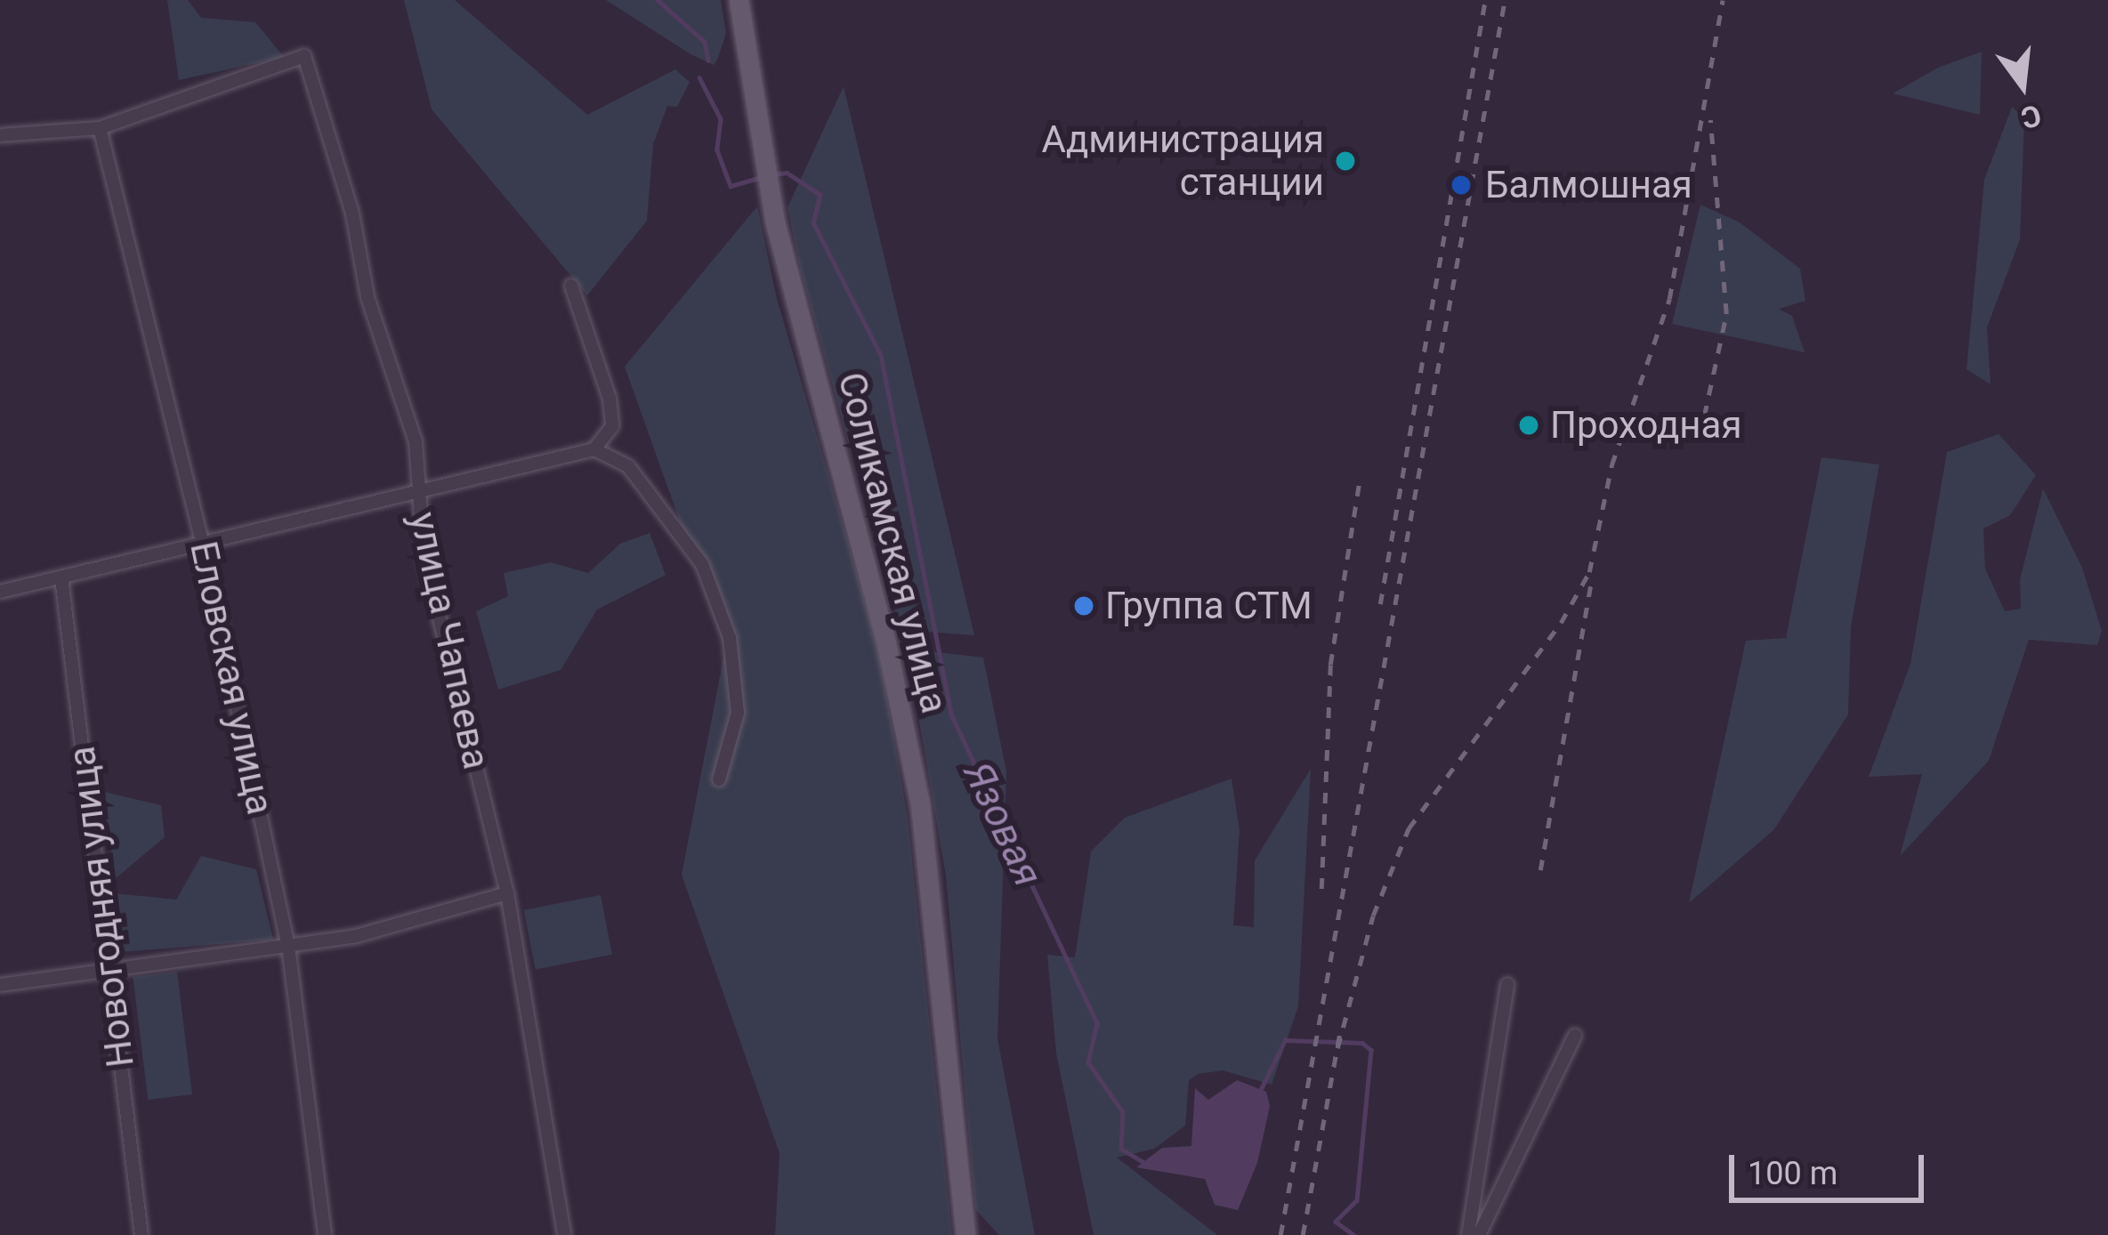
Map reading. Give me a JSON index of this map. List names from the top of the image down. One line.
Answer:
{"streets":{"main road":["Соликамская улица"],"street":["улица Чапаева","Еловская улица","Новогодняя улица"]},"crossings":[["улица Чапаева","Еловская улица"]],"water":["Язовая"],"places":["Администрация станции","Балмошная","Проходная","Группа СТМ"],"scale_bar":"100 m","north":"bottom"}
